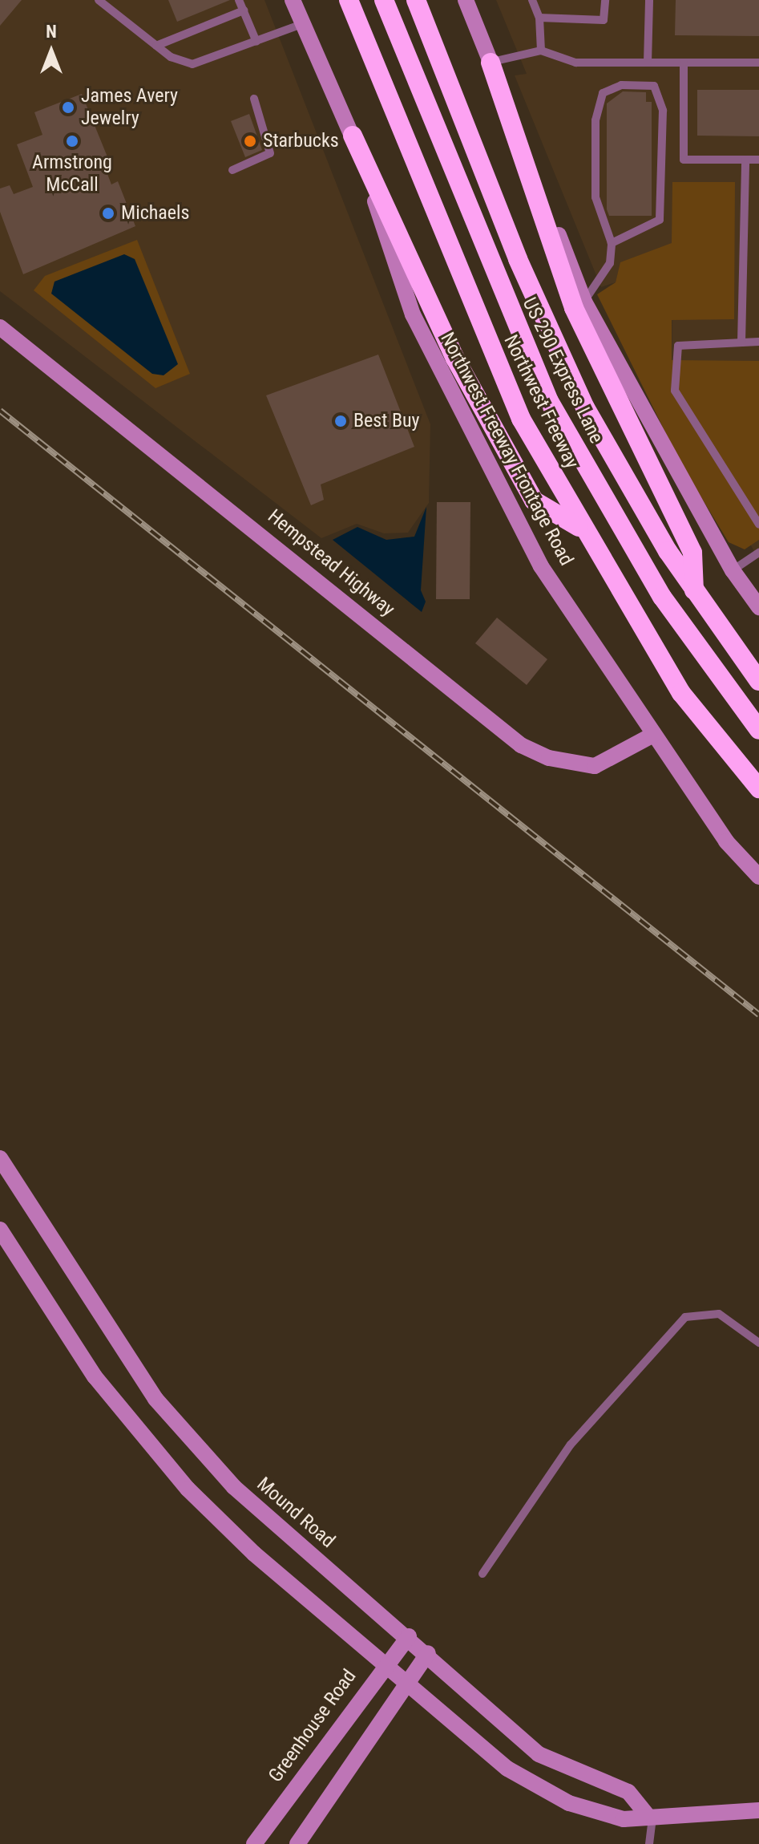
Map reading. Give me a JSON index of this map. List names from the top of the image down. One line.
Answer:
{"streets":{"highway":["US 290 Express Lane","Northwest Freeway"],"street":["Northwest Freeway Frontage Road","Hempstead Highway","Mound Road","Greenhouse Road"]},"crossings":[["Northwest Freeway Frontage Road","Hempstead Highway"],["Mound Road","Greenhouse Road"]],"places":["James Avery Jewelry","Armstrong McCall","Starbucks","Michaels","Best Buy"],"north":"top"}
